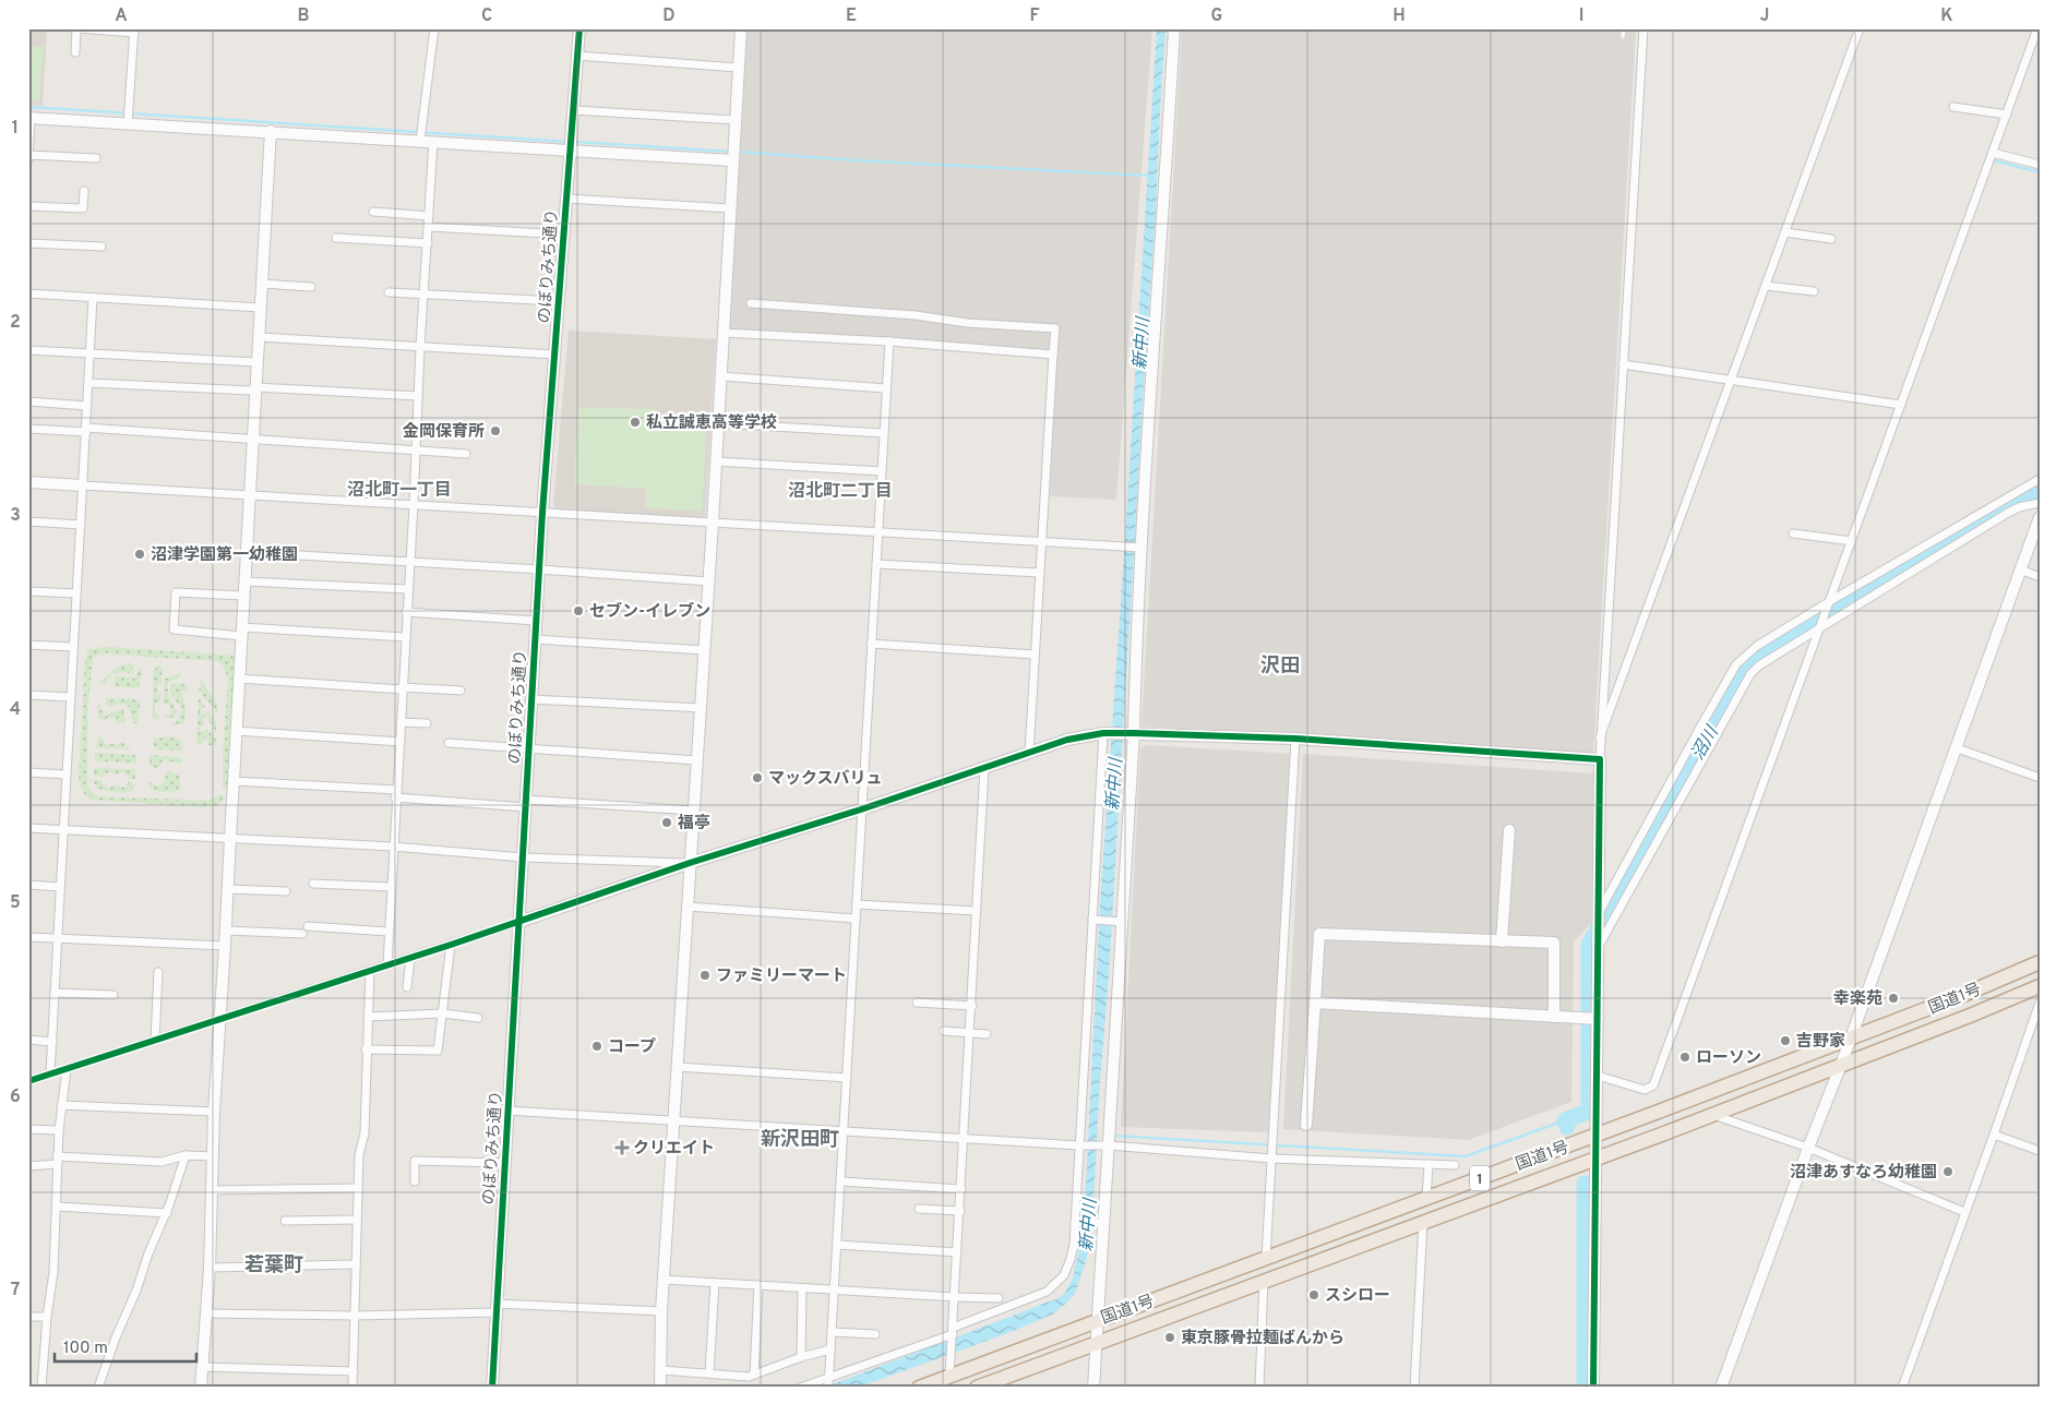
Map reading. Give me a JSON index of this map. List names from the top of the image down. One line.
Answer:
{"streets":{"highway":["国道1号","1"],"street":["のぼりみち通り"]},"districts":["沼北町一丁目","沼北町二丁目","沢田","新沢田町","若葉町"],"water":["新中川","沼川"],"places":{"other":["私立誠恵高等学校","金岡保育所","沼津学園第一幼稚園","セブン-イレブン","マックスバリュ","福亭","ファミリーマート","幸楽苑","吉野家","コープ","ローソン","沼津あすなろ幼稚園","スシロー","東京豚骨拉麺ばんから"],"health":["クリエイト"]},"scale_bar":"100 m","grid":{"columns":["A","B","C","D","E","F","G","H","I","J","K"],"rows":["1","2","3","4","5","6","7"]}}
